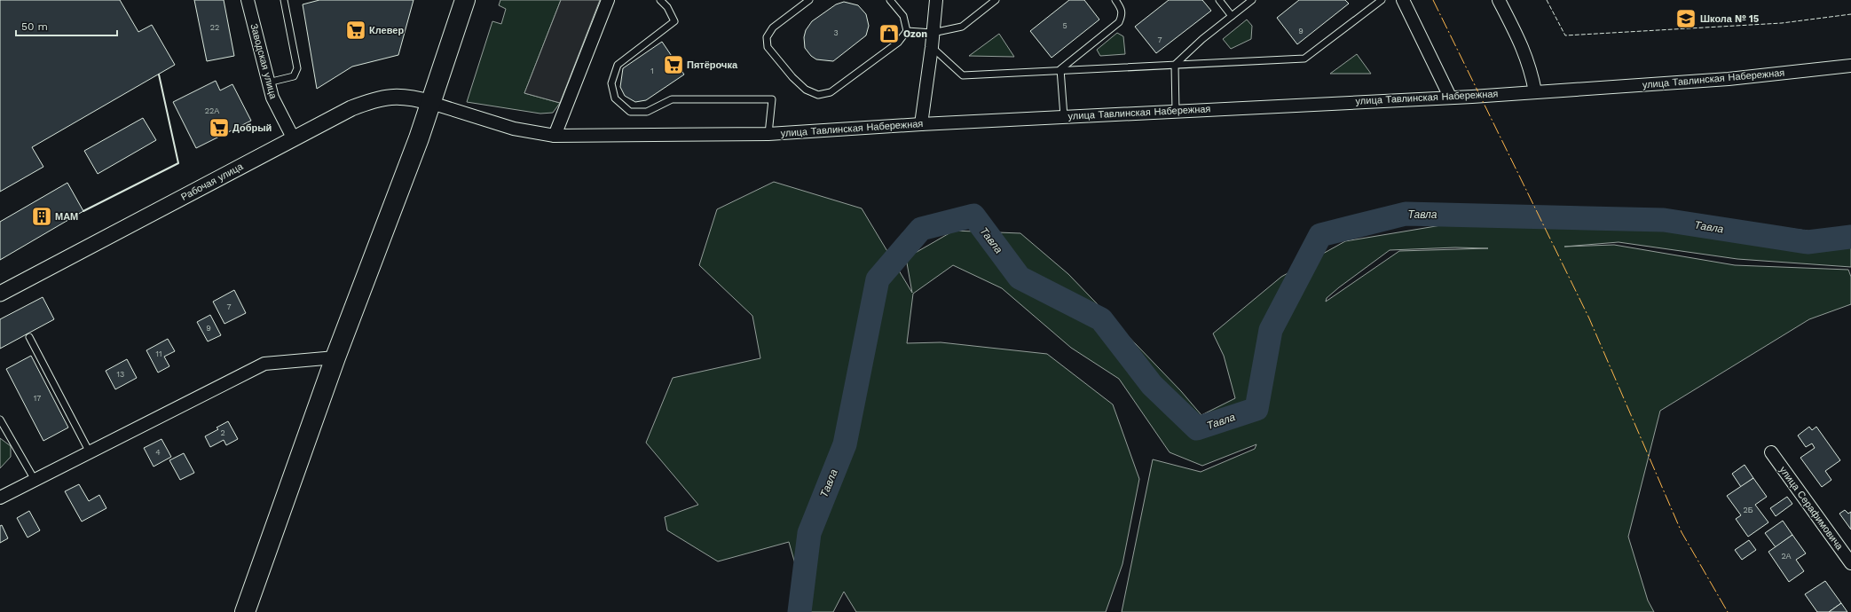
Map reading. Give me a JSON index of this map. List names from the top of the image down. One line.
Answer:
{"streets":{"street":["Заводская улица","улица Тавлинская Набережная","Рабочая улица","улица Серафимовича"]},"crossings":[["Заводская улица","Рабочая улица"],["улица Тавлинская Набережная","Рабочая улица"]],"water":["Тавла"],"places":{"school or university":["Школа № 15"],"supermarket":["Клевер","Пятёрочка","Добрый"],"shop":["Ozon"],"building":["МАМ"]},"house_numbers":["5","22","9","3","7","1","22А","7","9","11","13","17","2","4","2Б","2А"],"scale_bar":"50 m"}
